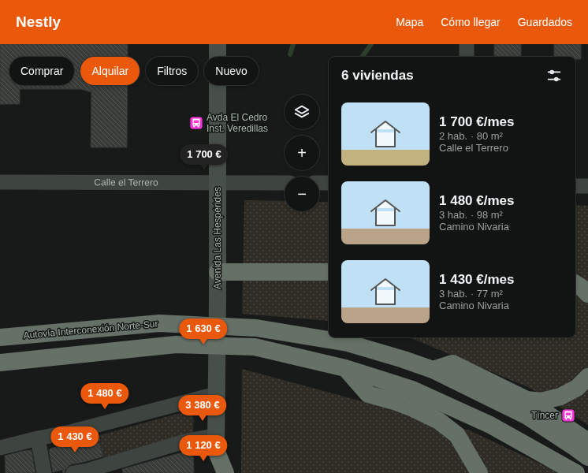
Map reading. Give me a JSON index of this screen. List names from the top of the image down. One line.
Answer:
{"streets":{"highway":["Autovía Interconexión Norte-Sur"],"street":["Calle el Terrero","Avenida Las Hespérides"]},"crossings":[["Calle el Terrero","Avenida Las Hespérides"]],"places":{"bus stop":["Avda El Cedro Inst. Veredillas","Tíncer"]},"page":{"header":"Nestly","nav":["Mapa","Cómo llegar","Guardados"],"chip":["Comprar","Alquilar","Filtros","Nuevo"],"heading":"6 viviendas","map_buttons":["+","−"],"list":[{"name":"1 700 €/mes","note":"2 hab. · 80 m² · Calle el Terrero"},{"name":"1 480 €/mes","note":"3 hab. · 98 m² · Camino Nivaria"},{"name":"1 430 €/mes","note":"3 hab. · 77 m² · Camino Nivaria"}],"price":["1 700 €","1 630 €","1 480 €","3 380 €","1 430 €","1 120 €"]}}
